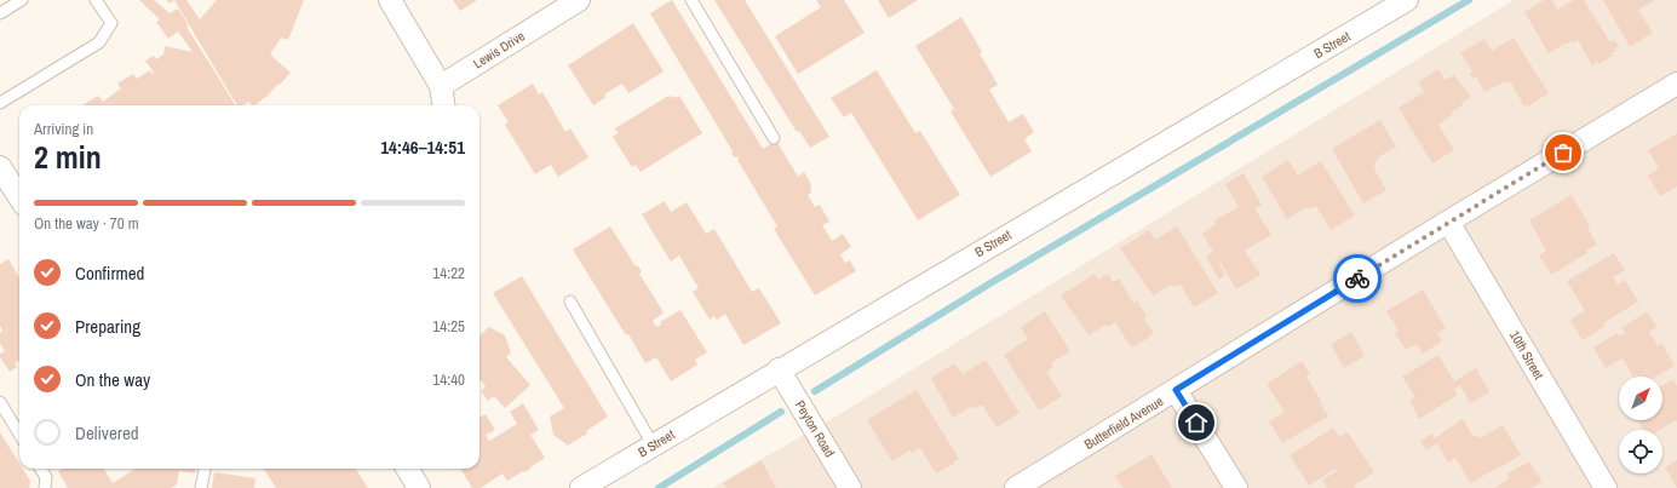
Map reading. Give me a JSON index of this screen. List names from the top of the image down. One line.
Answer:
{"streets":{"street":["B Street","Lewis Drive","10th Street","Butterfield Avenue","Peyton Road"]},"crossings":[["B Street","Peyton Road"],["10th Street","Butterfield Avenue"]],"north":"top right","page":{"heading":["2 min","Arriving in","14:46–14:51"],"bar":"On the way · 70 m","list":[["Confirmed","14:22"],["Preparing","14:25"],["On the way","14:40"],"Delivered"]}}
